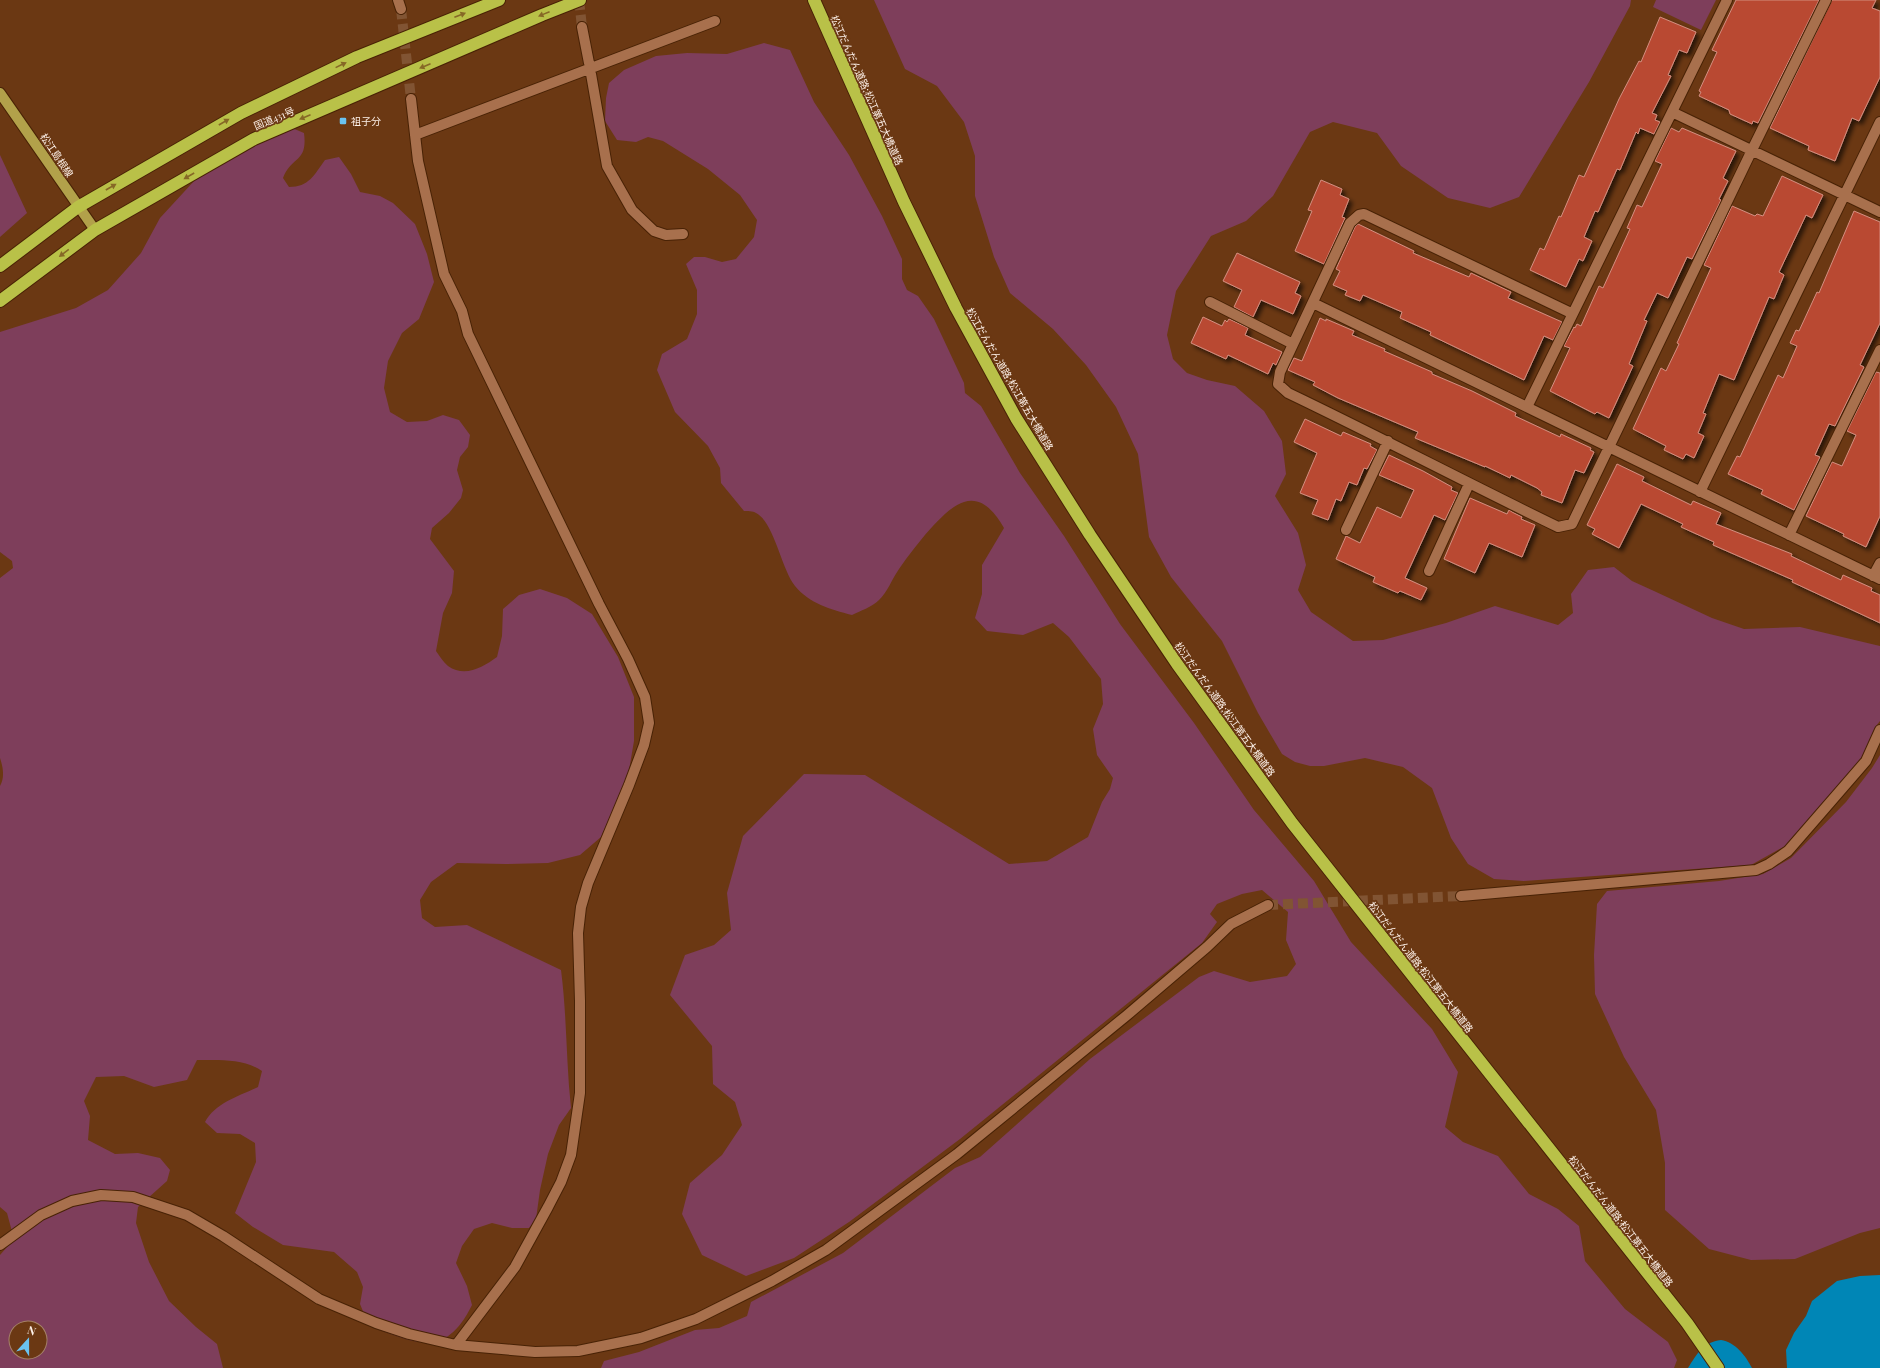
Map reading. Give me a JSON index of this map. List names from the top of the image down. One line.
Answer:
{"streets":{"highway":["松江だんだん道路;松江第五大橋道路","国道431号"],"main road":["松江島根線"]},"crossings":[["国道431号","松江島根線"]],"places":{"transit":["祖子分"]},"north":"top"}
